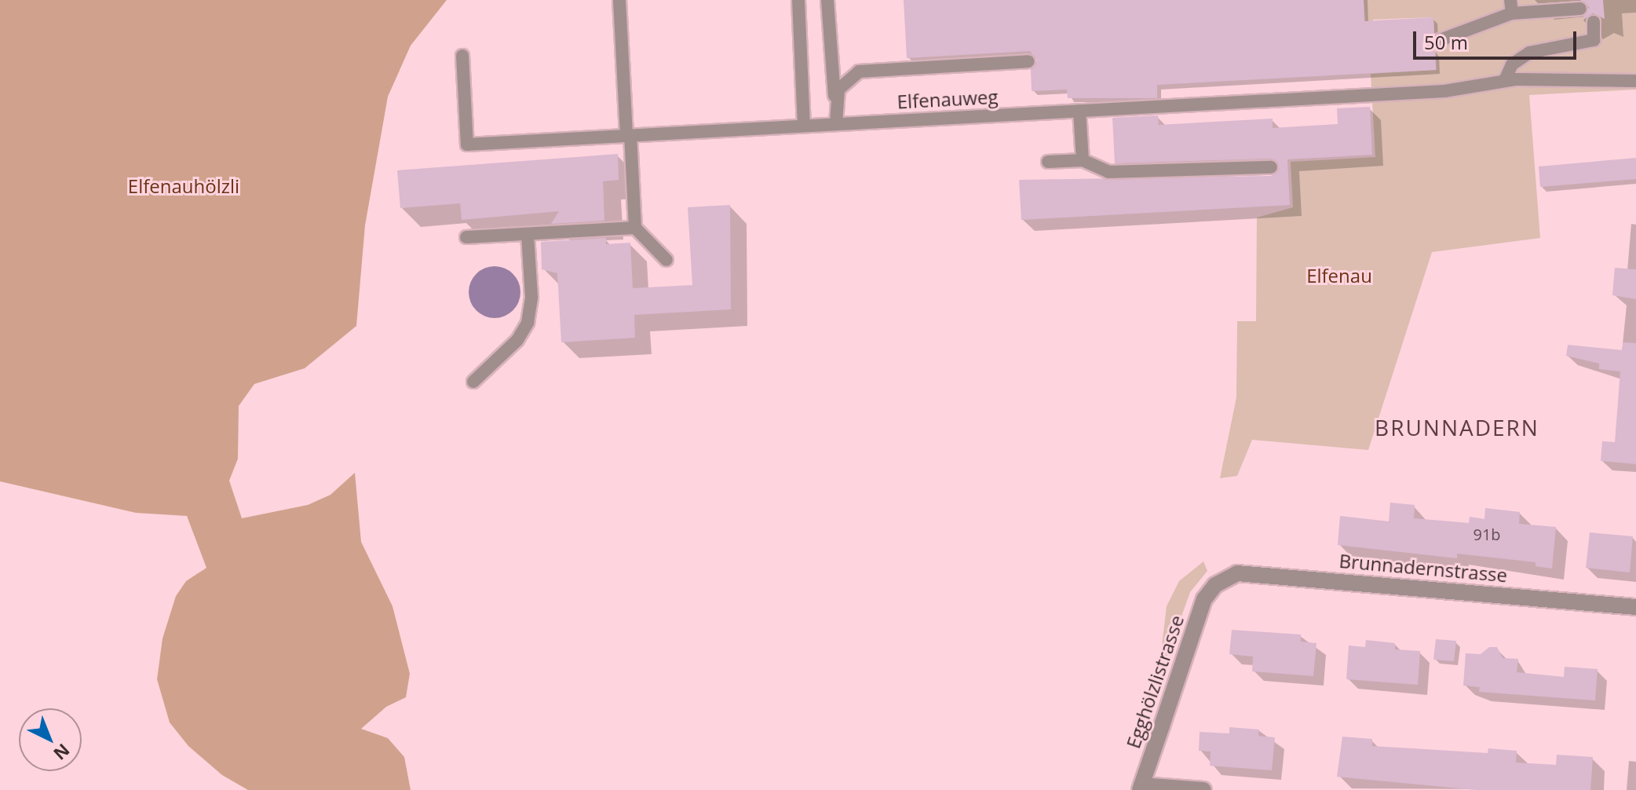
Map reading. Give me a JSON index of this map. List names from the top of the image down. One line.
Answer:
{"streets":{"street":["Brunnadernstrasse","Egghölzlistrasse"],"lane":["Elfenauweg"]},"crossings":[["Brunnadernstrasse","Egghölzlistrasse"]],"districts":["BRUNNADERN"],"parks":["Elfenauhölzli","Elfenau"],"house_numbers":["91b"],"scale_bar":"50 m","north":"bottom right"}
